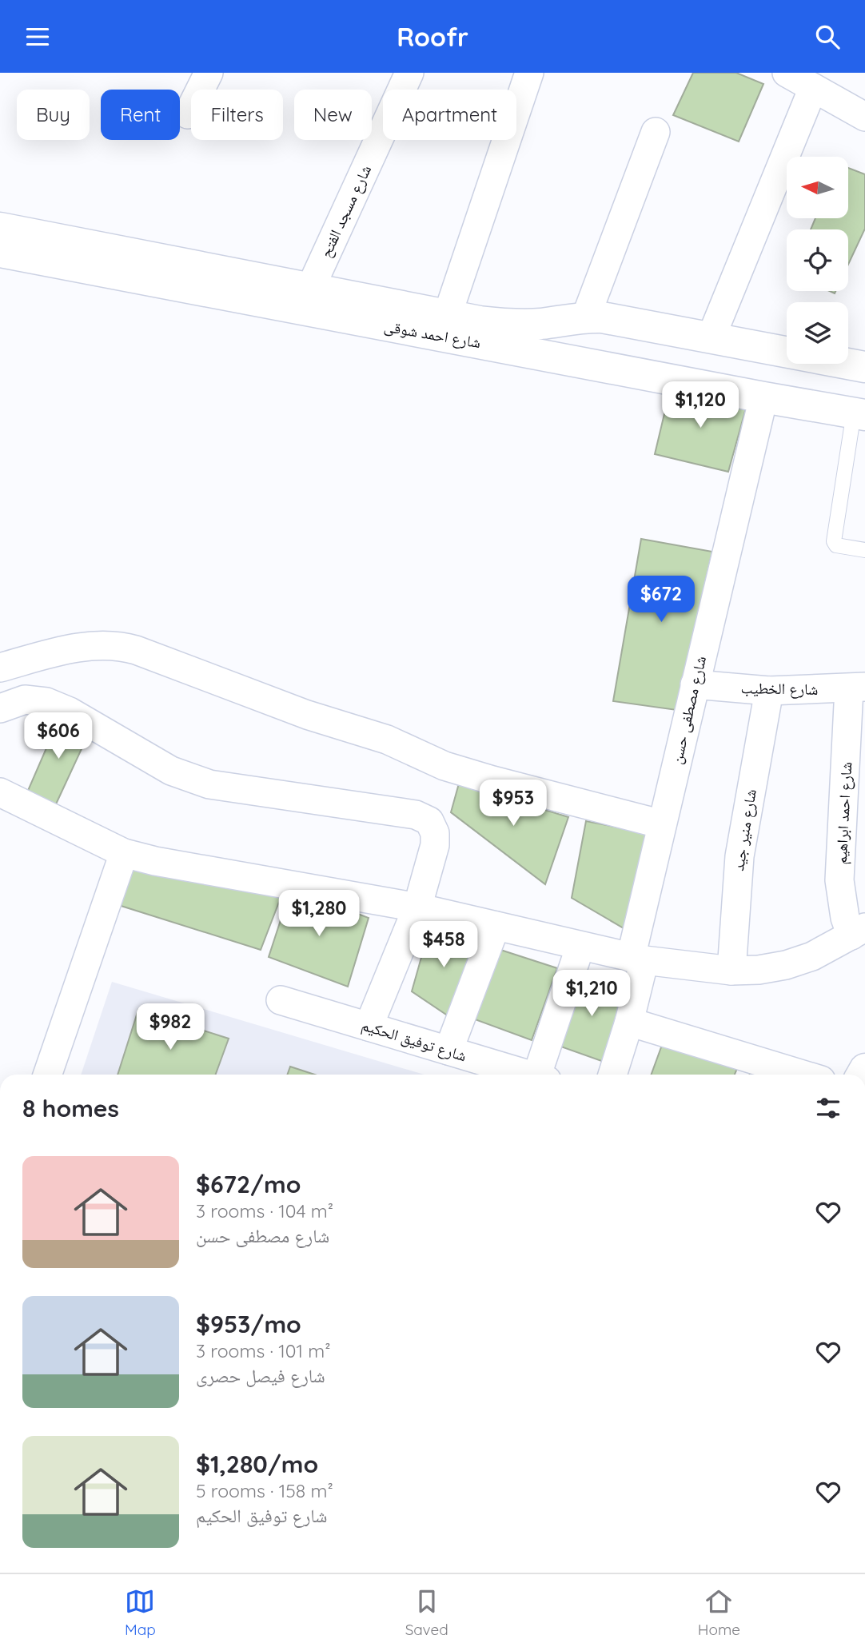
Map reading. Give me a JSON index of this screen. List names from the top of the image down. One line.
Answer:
{"streets":{"main road":["شارع احمد شوقى"],"street":["شارع مسجد الفتح","شارع الخطيب","شارع مصطفى حسن","شارع احمد ابراهيم","شارع منير جيد","شارع توفيق الحكيم"]},"crossings":[["شارع مسجد الفتح","شارع احمد شوقى"],["شارع احمد شوقى","شارع مصطفى حسن"],["شارع الخطيب","شارع مصطفى حسن"],["شارع الخطيب","شارع احمد ابراهيم"],["شارع الخطيب","شارع منير جيد"]],"north":"left","page":{"header":"Roofr","chip":["Buy","Rent","Filters","New","Apartment"],"price":["$1,120","$672","$606","$953","$1,280","$458","$1,210","$982"],"heading":"8 homes","list":[{"name":"$672/mo","note":"3 rooms · 104 m² · شارع مصطفى حسن"},{"name":"$953/mo","note":"3 rooms · 101 m² · شارع فيصل حصرى"},{"name":"$1,280/mo","note":"5 rooms · 158 m² · شارع توفيق الحكيم"}],"tabs":["Map","Saved","Home"]}}
